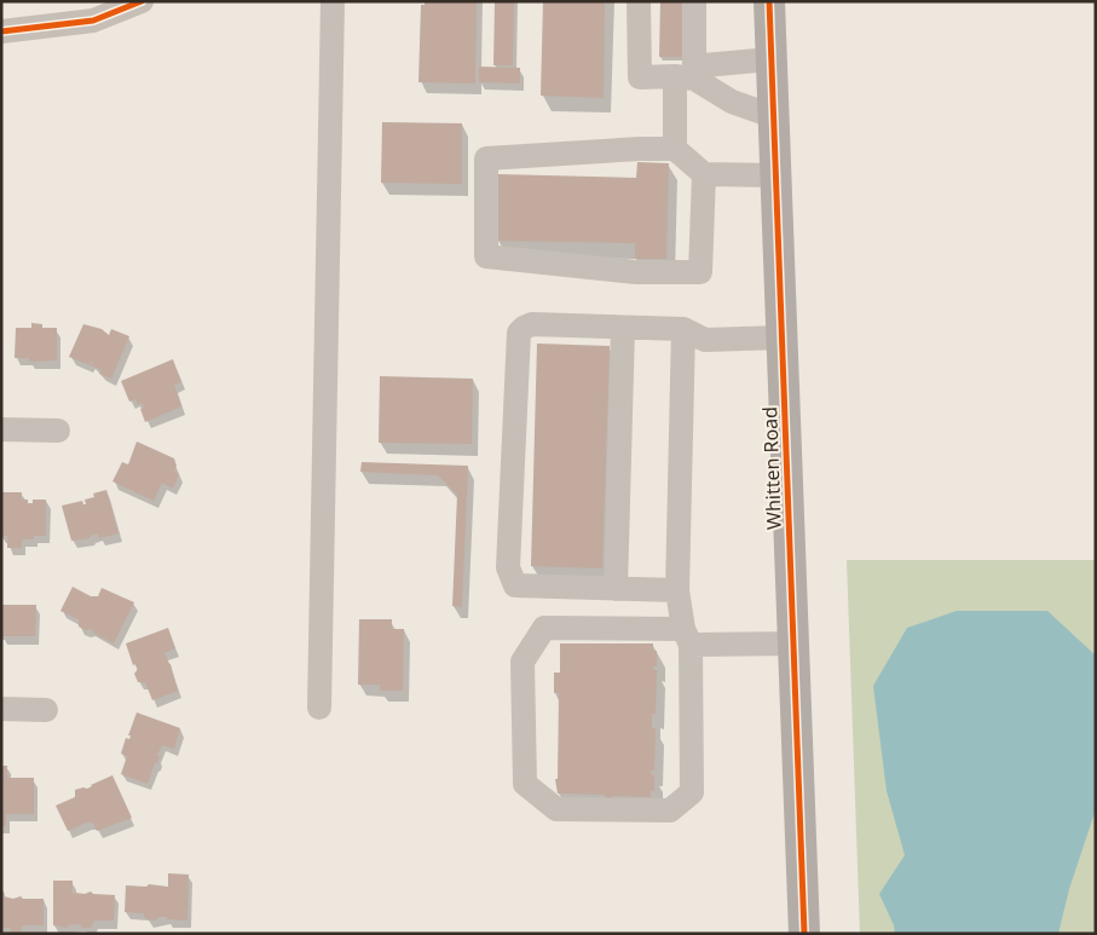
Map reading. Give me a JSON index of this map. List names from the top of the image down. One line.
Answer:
{"streets":{"main road":["Whitten Road"]}}
